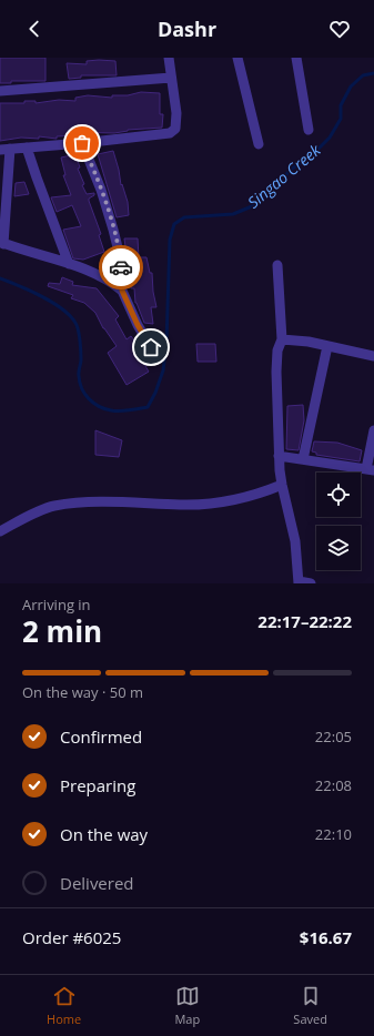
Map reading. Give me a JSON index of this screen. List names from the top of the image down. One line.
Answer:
{"water":["Singao Creek"],"page":{"header":"Dashr","heading":["2 min","Arriving in","22:17–22:22"],"panel":["Order #6025","$16.67"],"bar":"On the way · 50 m","list":[["Confirmed","22:05"],["Preparing","22:08"],["On the way","22:10"],"Delivered"],"tabs":["Home","Map","Saved"]}}
